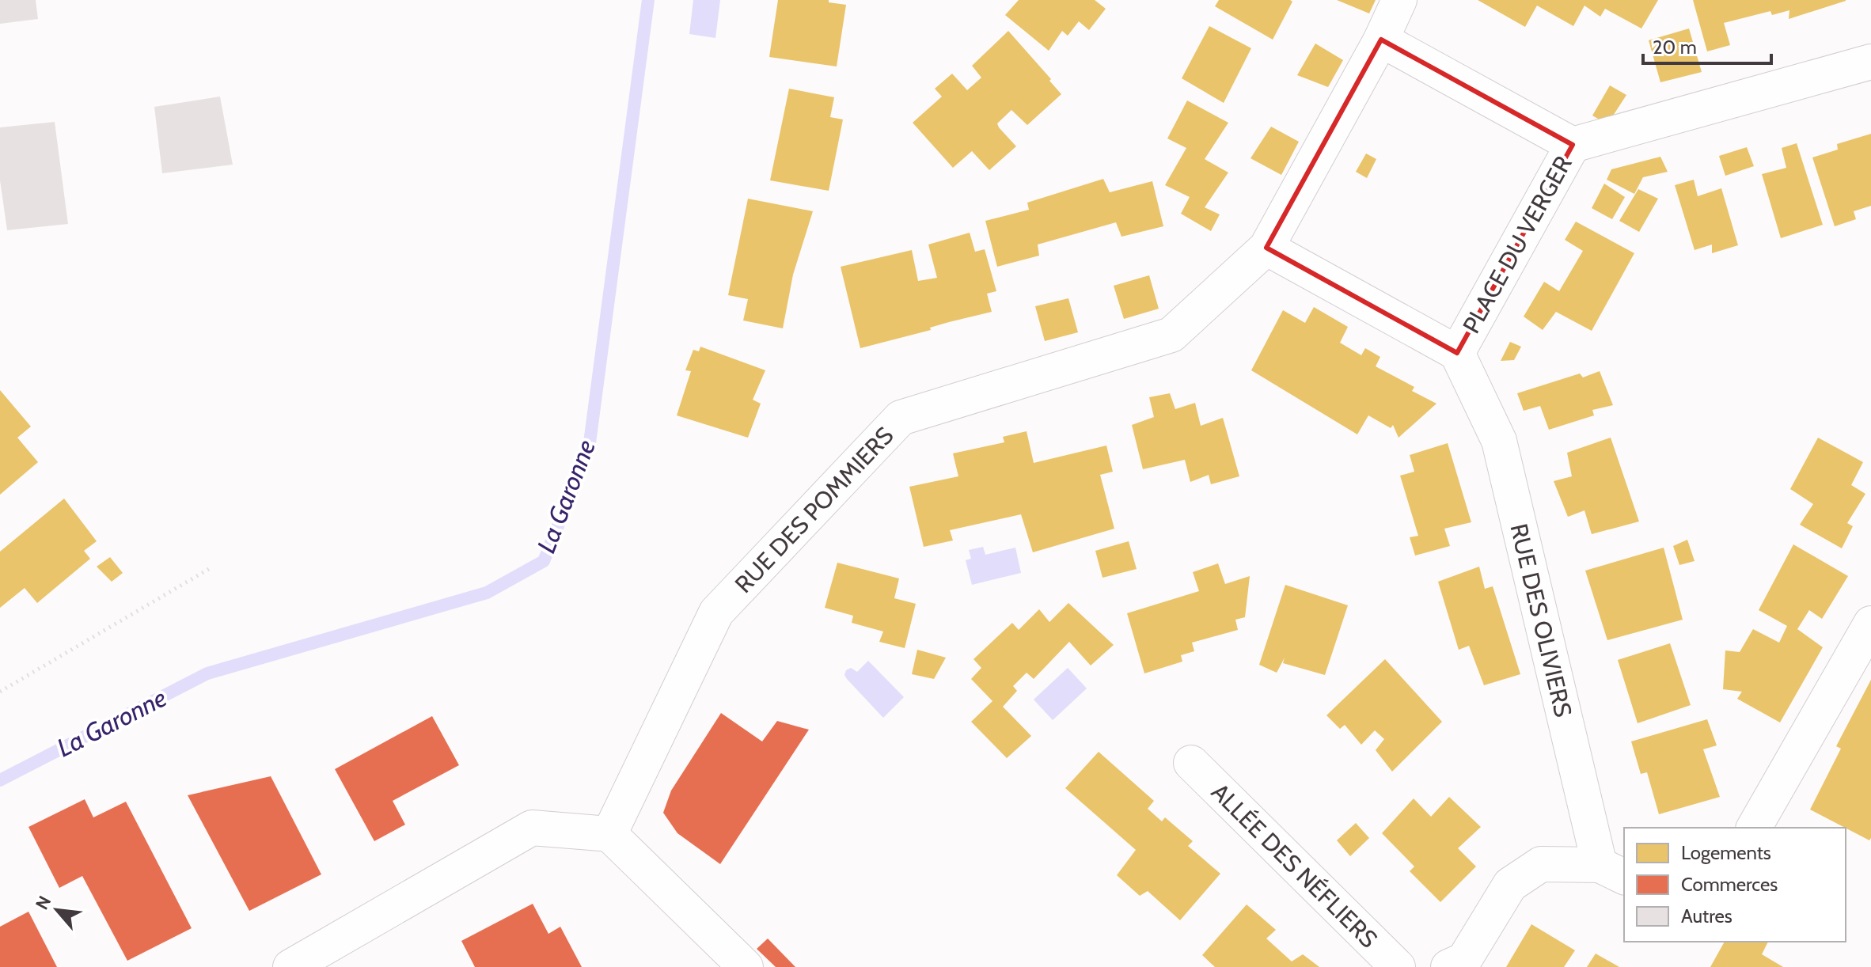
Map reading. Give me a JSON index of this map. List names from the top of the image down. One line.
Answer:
{"streets":{"street":["PLACE DU VERGER","RUE DES POMMIERS","RUE DES OLIVIERS","ALLÉE DES NÉFLIERS"]},"crossings":[["PLACE DU VERGER","RUE DES POMMIERS"],["PLACE DU VERGER","RUE DES OLIVIERS"]],"water":["La Garonne"],"legend":["Logements","Commerces","Autres"],"scale_bar":"20 m","north":"top left"}
